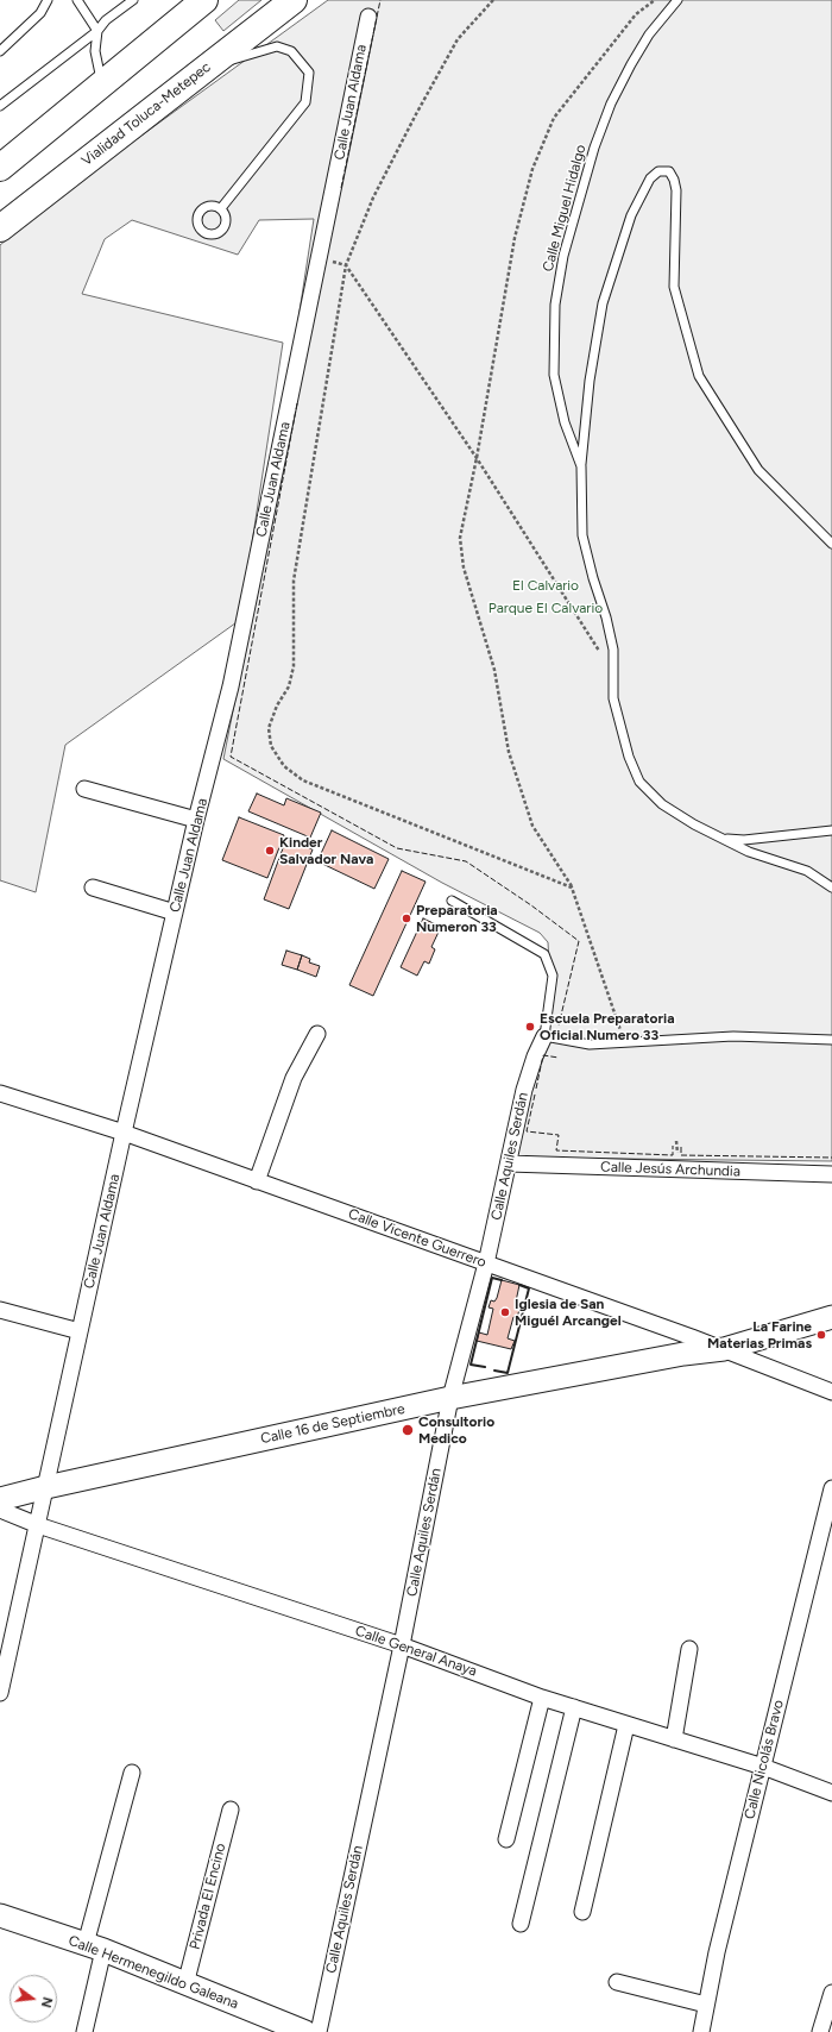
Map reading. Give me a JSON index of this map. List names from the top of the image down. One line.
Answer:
{"streets":{"highway":["Vialidad Toluca-Metepec"],"street":["Calle Juan Aldama","Calle Aquiles Serdán","Calle Jesús Archundia","Calle Vicente Guerrero","Calle 16 de Septiembre","Calle General Anaya","Calle Nicolás Bravo","Privada El Encino","Calle Hermenegildo Galeana"],"lane":["Calle Miguel Hidalgo"]},"crossings":[["Calle Juan Aldama","Calle Vicente Guerrero"],["Calle Juan Aldama","Calle 16 de Septiembre"],["Calle Juan Aldama","Calle General Anaya"],["Calle Aquiles Serdán","Calle Jesús Archundia"],["Calle Aquiles Serdán","Calle Vicente Guerrero"],["Calle Aquiles Serdán","Calle 16 de Septiembre"],["Calle Aquiles Serdán","Calle General Anaya"],["Calle Vicente Guerrero","Calle 16 de Septiembre"],["Calle General Anaya","Calle Nicolás Bravo"],["Privada El Encino","Calle Hermenegildo Galeana"]],"parks":["El Calvario","Parque El Calvario"],"places":["Kinder Salvador Nava","Preparatoria Numeron 33","Escuela Preparatoria Oficial Numero 33","Iglesia de San Miguél Arcangel","La Farine Materias Primas","Consultorio Medico"],"north":"right"}
